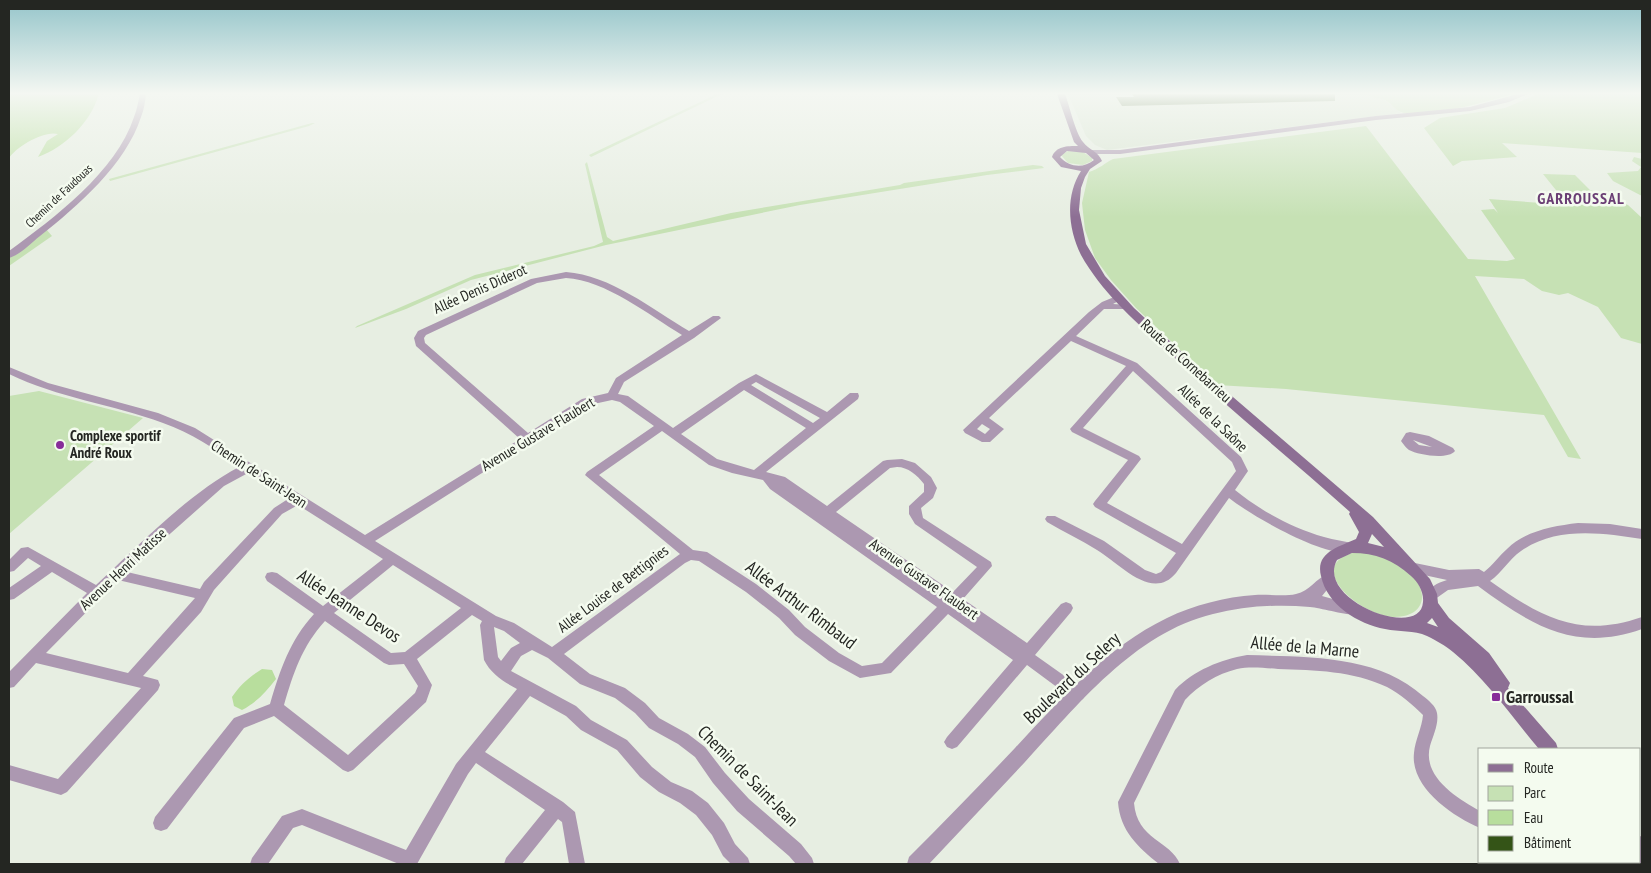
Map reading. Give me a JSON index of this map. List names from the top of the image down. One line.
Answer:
{"streets":{"main road":["Route de Cornebarrieu"],"street":["Chemin de Faudouas","Allée Denis Diderot","Allée de la Saône","Avenue Gustave Flaubert","Chemin de Saint-Jean","Avenue Henri Matisse","Allée Louise de Bettignies","Allée Arthur Rimbaud","Allée Jeanne Devos","Allée de la Marne","Boulevard du Selery"]},"crossings":[["Allée Denis Diderot","Avenue Gustave Flaubert"],["Route de Cornebarrieu","Boulevard du Selery"],["Avenue Gustave Flaubert","Chemin de Saint-Jean"],["Avenue Gustave Flaubert","Allée Louise de Bettignies"],["Avenue Gustave Flaubert","Allée Arthur Rimbaud"],["Avenue Gustave Flaubert","Boulevard du Selery"],["Chemin de Saint-Jean","Avenue Henri Matisse"],["Chemin de Saint-Jean","Allée Louise de Bettignies"],["Allée Louise de Bettignies","Allée Arthur Rimbaud"]],"districts":["GARROUSSAL"],"places":{"other":["Complexe sportif André Roux"],"transit":["Garroussal"]},"legend":["Route","Parc","Eau","Bâtiment"]}
